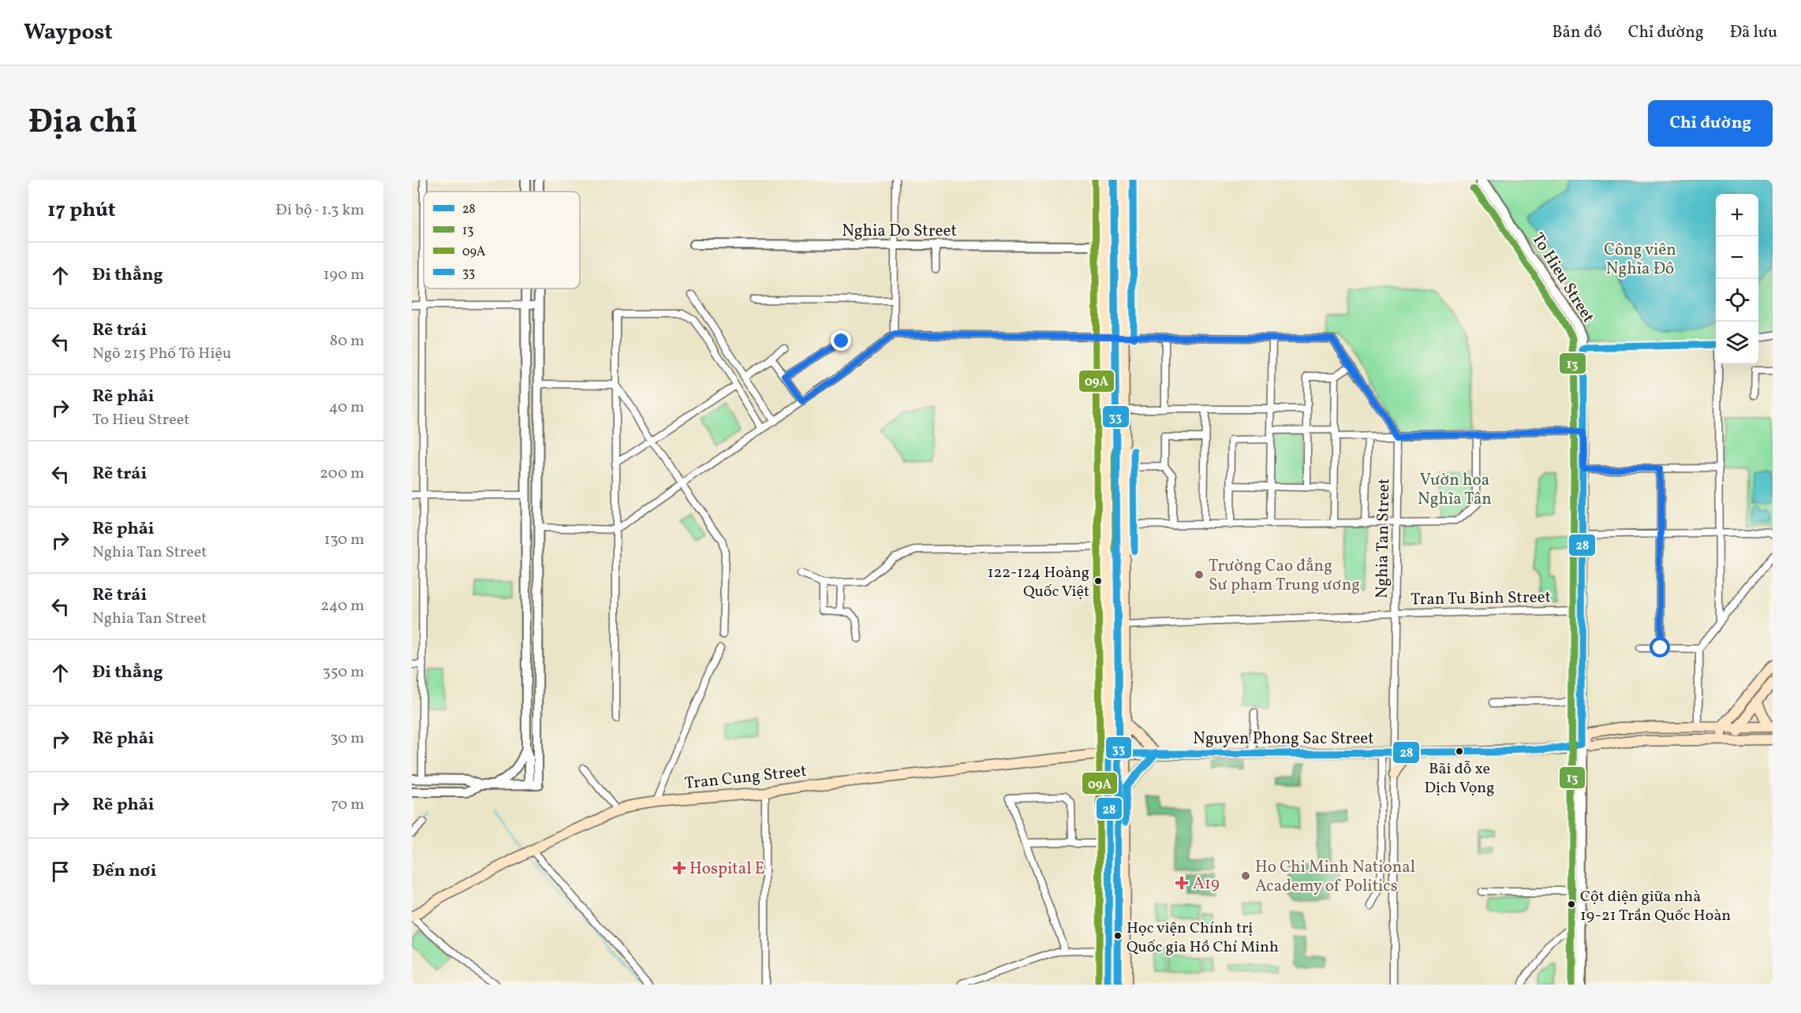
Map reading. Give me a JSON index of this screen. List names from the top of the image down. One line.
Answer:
{"streets":{"main road":["Nguyen Phong Sac Street","Tran Cung Street"],"street":["Nghia Do Street","To Hieu Street","Nghia Tan Street","Tran Tu Binh Street"]},"crossings":[["To Hieu Street","Tran Tu Binh Street"],["To Hieu Street","Nguyen Phong Sac Street"],["Nghia Tan Street","Tran Tu Binh Street"],["Nghia Tan Street","Nguyen Phong Sac Street"],["Nguyen Phong Sac Street","Tran Cung Street"]],"parks":["Công viên Nghĩa Đô","Vườn hoa Nghĩa Tân"],"places":{"other":["Trường Cao đẳng Sư phạm Trung ương","122-124 Hoàng Quốc Việt","Bãi đỗ xe Dịch Vọng","Ho Chi Minh National Academy of Politics","Cột điện giữa nhà 19-21 Trần Quốc Hoàn","Học viện Chính trị Quốc gia Hồ Chí Minh"],"health":["Hospital E","A19"]},"lines":["transit line 09A","transit line 33","transit line 13","transit line 28"],"legend":["28","13","09A","33"],"page":{"header":"Waypost","nav":["Bản đồ","Chỉ đường","Đã lưu"],"title":"Địa chỉ","buttons":"Chỉ đường","heading":["17 phút","Đi bộ · 1.3 km"],"map_buttons":["+","−"],"list":[["Đi thẳng","190 m"],["Rẽ trái","Ngõ 215 Phố Tô Hiệu","80 m"],["Rẽ phải","To Hieu Street","40 m"],["Rẽ trái","200 m"],["Rẽ phải","Nghia Tan Street","130 m"],["Rẽ trái","Nghia Tan Street","240 m"],["Đi thẳng","350 m"],["Rẽ phải","30 m"],["Rẽ phải","70 m"],"Đến nơi"]}}
